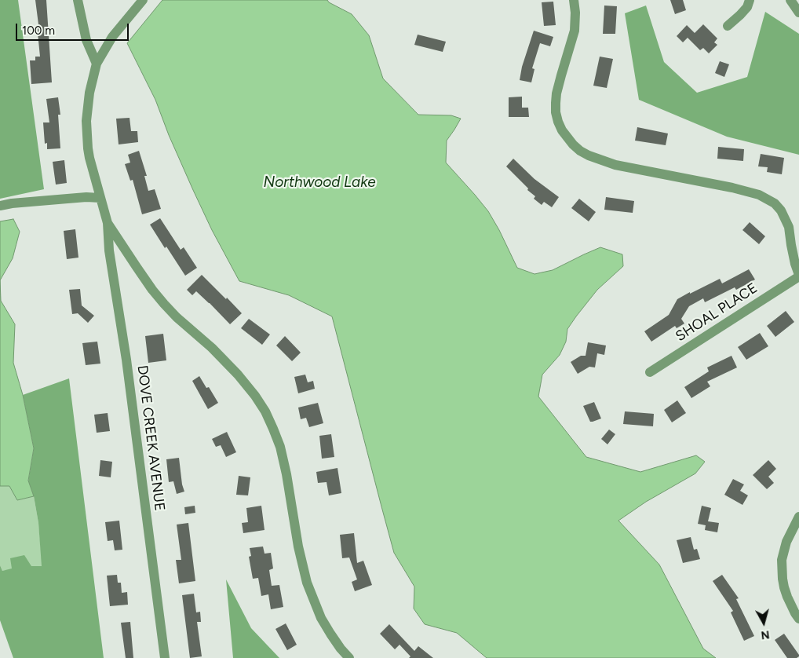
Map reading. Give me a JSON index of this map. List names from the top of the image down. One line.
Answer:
{"streets":{"street":["SHOAL PLACE","DOVE CREEK AVENUE"]},"water":["Northwood Lake"],"scale_bar":"100 m","north":"bottom"}
